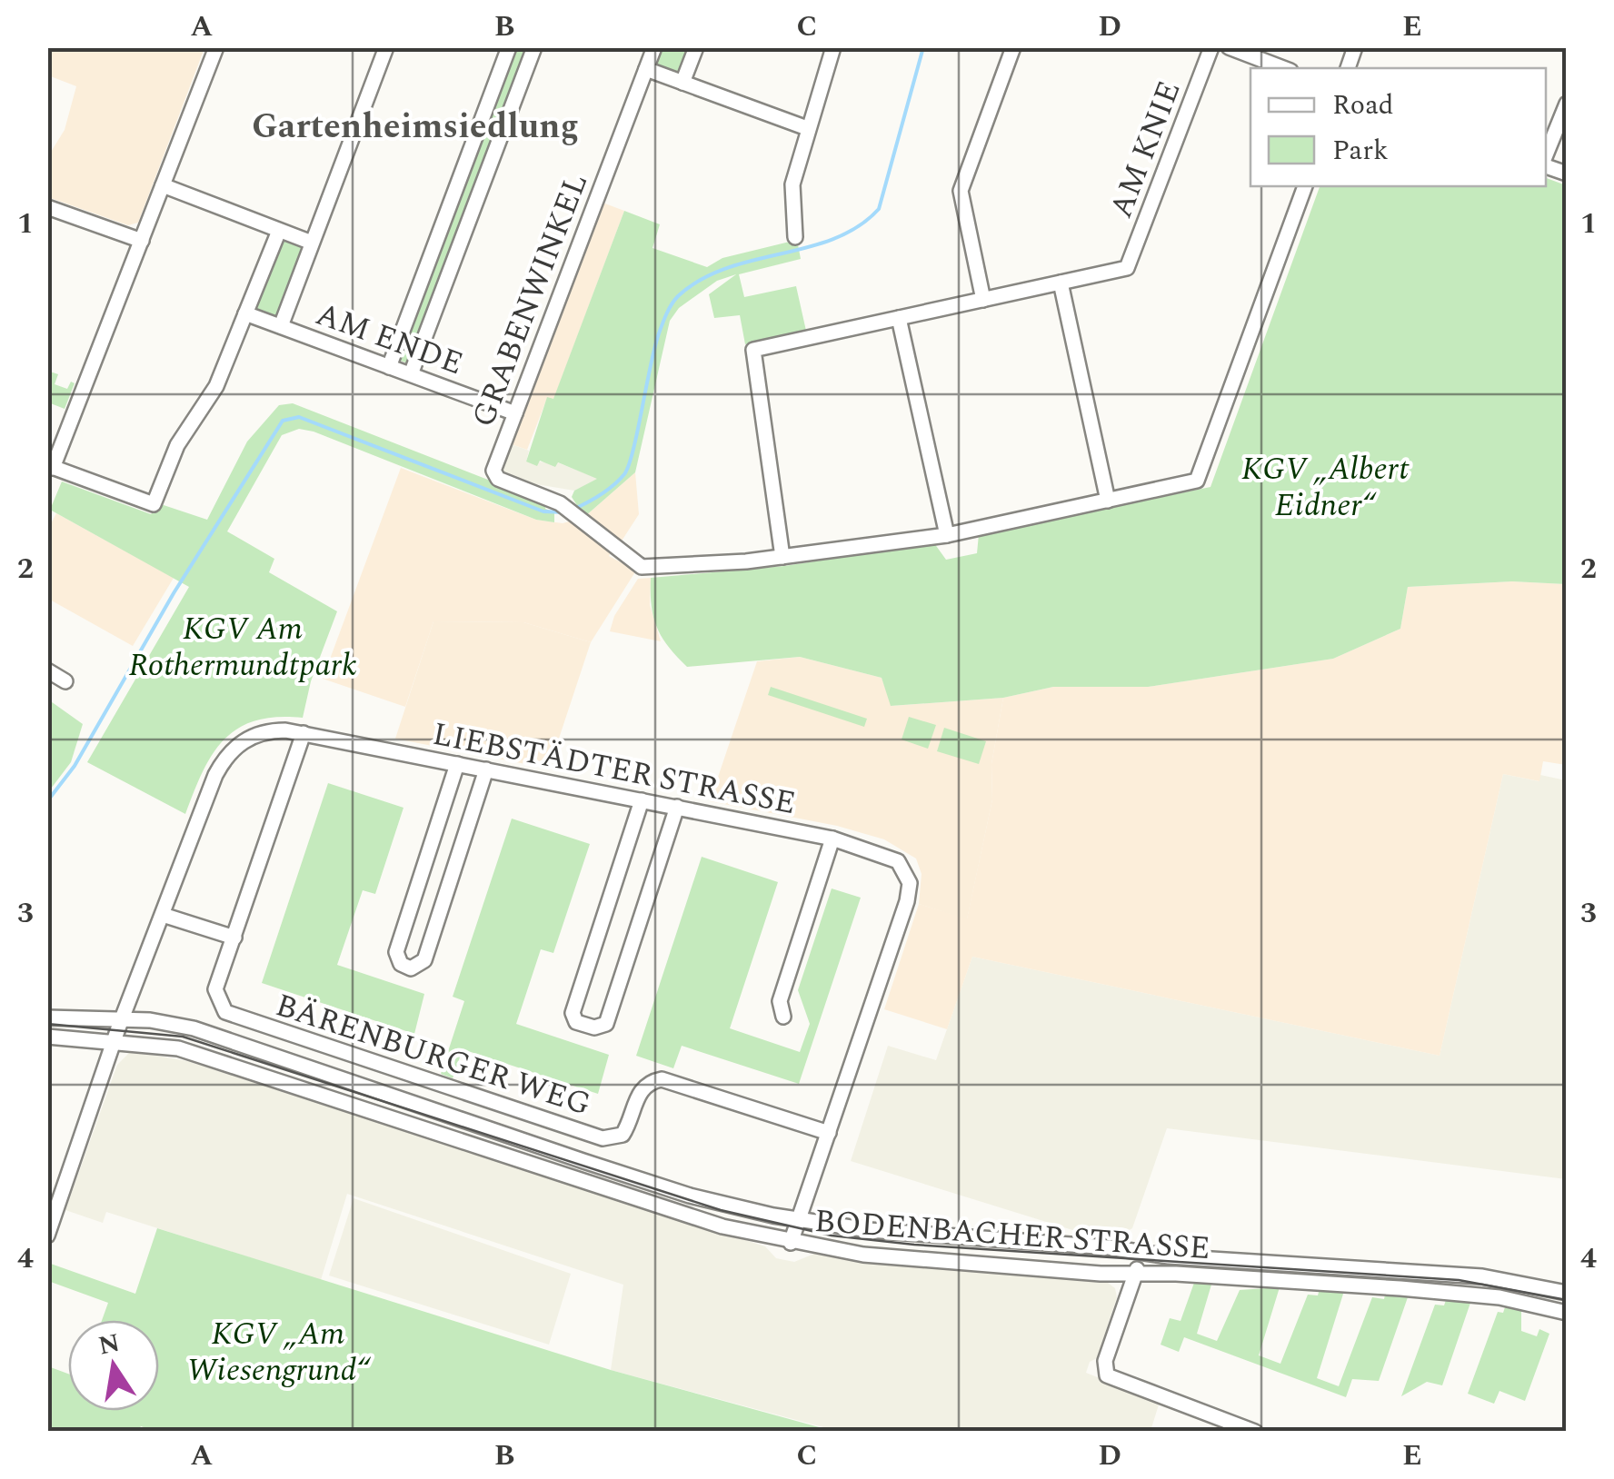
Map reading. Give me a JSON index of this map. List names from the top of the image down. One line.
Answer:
{"streets":{"street":["AM KNIE","GRABENWINKEL","AM ENDE","LIEBSTÄDTER STRASSE","BÄRENBURGER WEG","BODENBACHER STRASSE"]},"crossings":[["GRABENWINKEL","AM ENDE"],["LIEBSTÄDTER STRASSE","BÄRENBURGER WEG"],["LIEBSTÄDTER STRASSE","BODENBACHER STRASSE"]],"districts":["Gartenheimsiedlung"],"parks":["KGV „Albert Eidner“","KGV Am Rothermundtpark","KGV „Am Wiesengrund“"],"legend":["Road","Park"],"north":"top","grid":{"columns":["A","B","C","D","E"],"rows":["1","2","3","4"]}}
